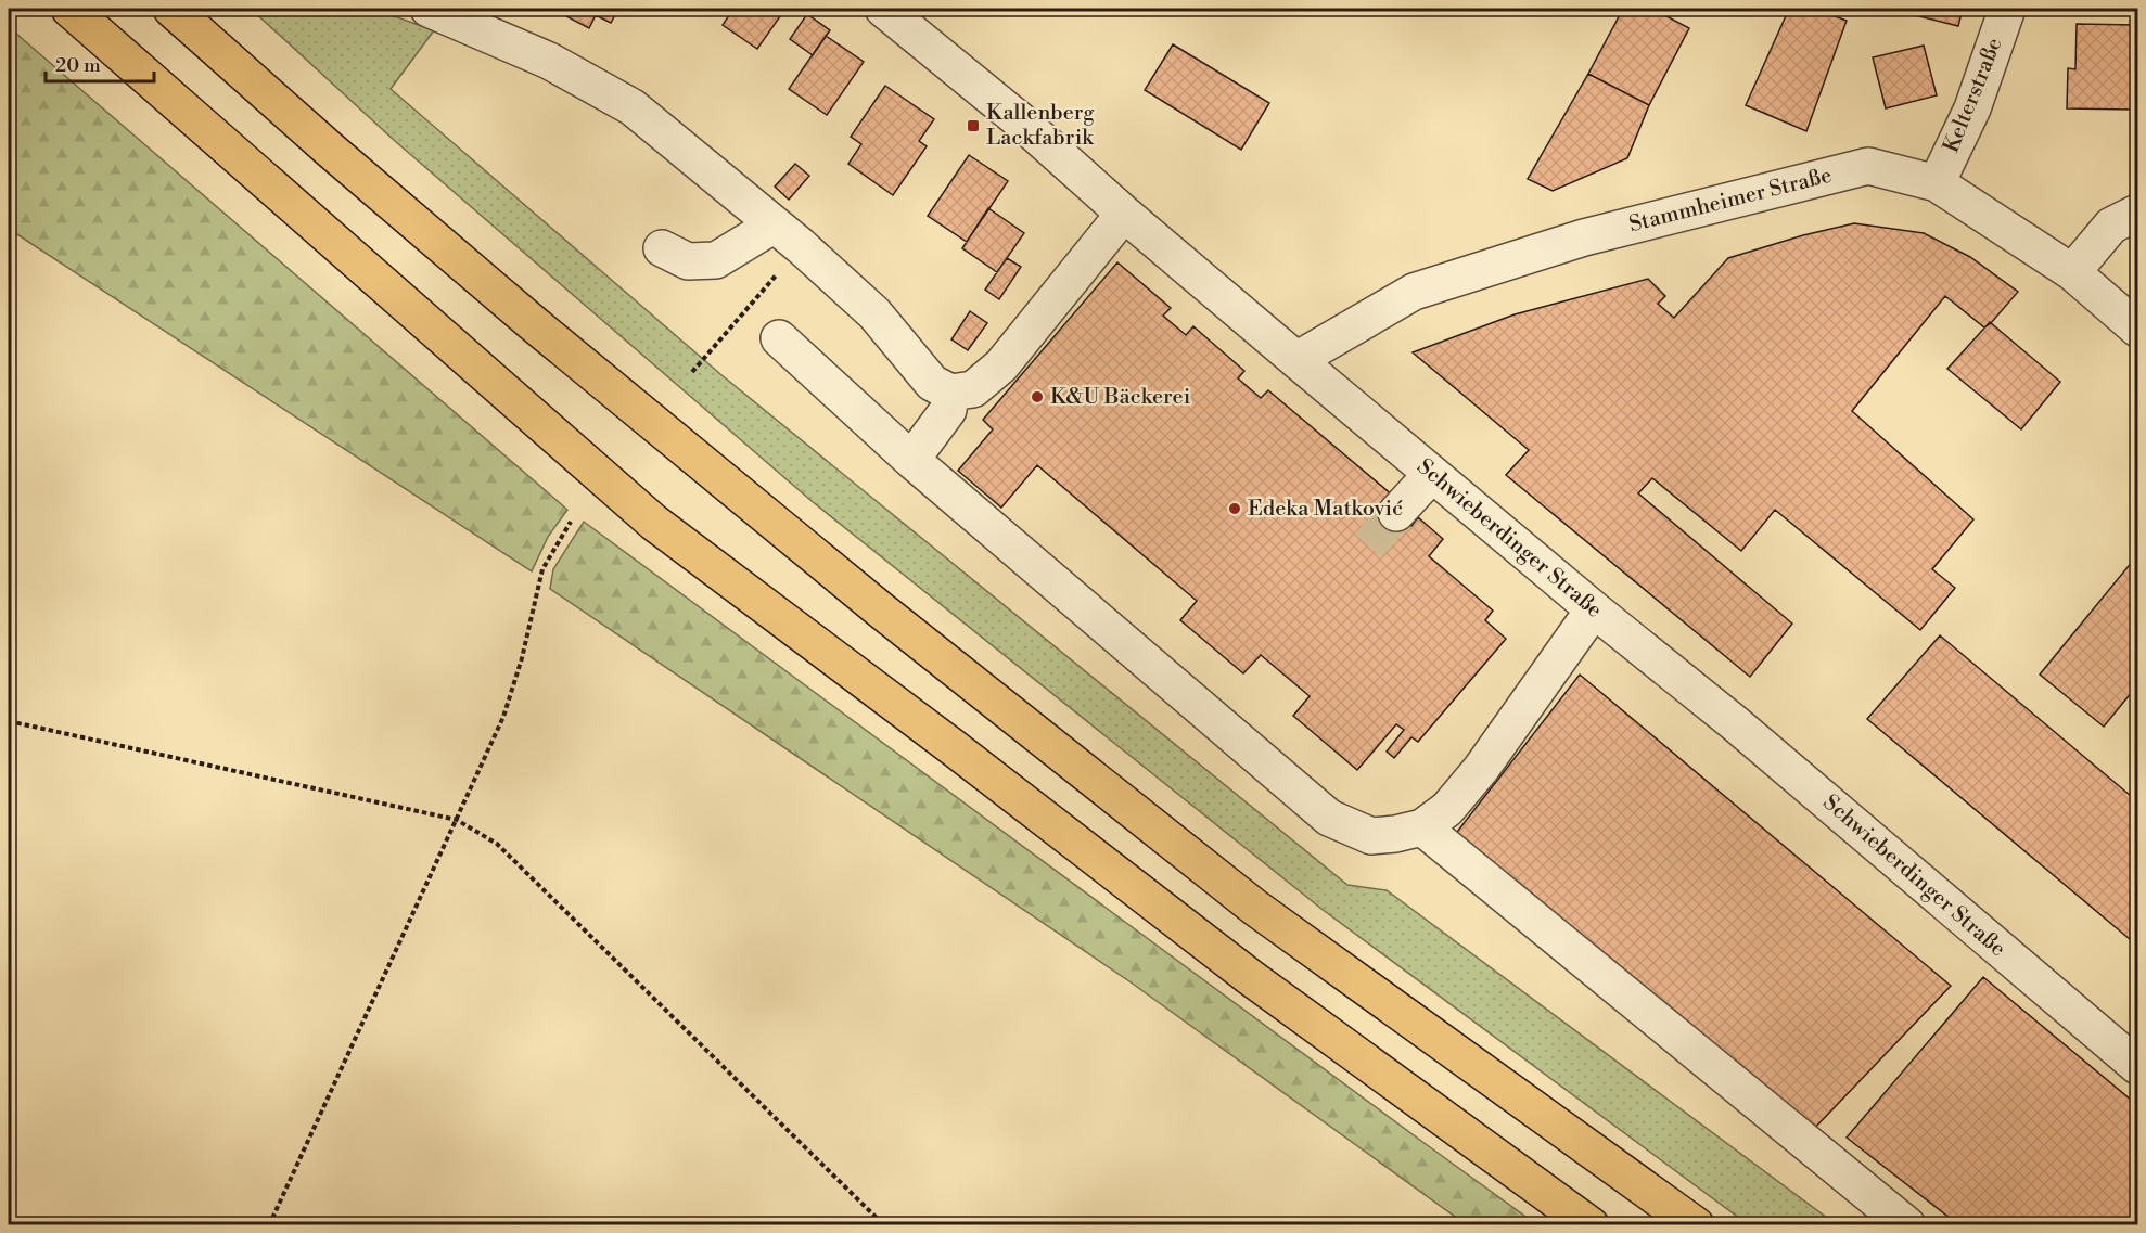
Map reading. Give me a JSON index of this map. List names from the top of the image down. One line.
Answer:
{"streets":{"street":["Kelterstraße","Stammheimer Straße","Schwieberdinger Straße"]},"crossings":[["Kelterstraße","Stammheimer Straße"],["Stammheimer Straße","Schwieberdinger Straße"]],"places":{"transit":["Kallenberg Lackfabrik"],"other":["K&U Bäckerei","Edeka Matković"]},"scale_bar":"20 m"}
